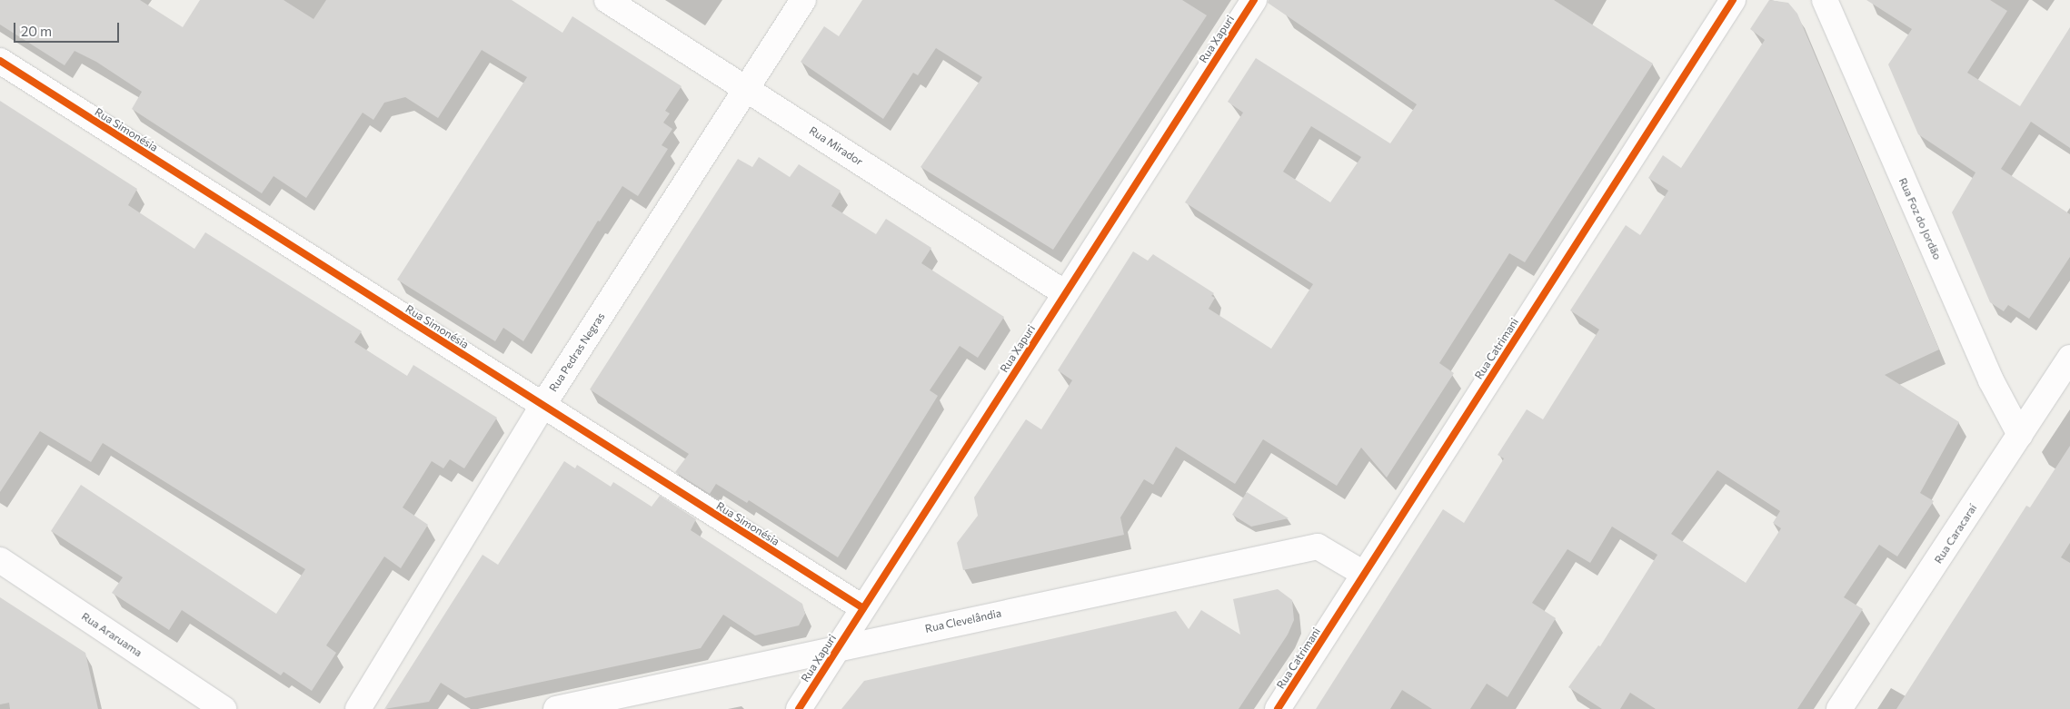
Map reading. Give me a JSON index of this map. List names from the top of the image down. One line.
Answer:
{"streets":{"street":["Rua Xapuri","Rua Simonésia","Rua Mirador","Rua Foz do Jordão","Rua Catrimani","Rua Pedras Negras","Rua Caracaraí","Rua Clevelândia","Rua Araruama"]},"crossings":[["Rua Xapuri","Rua Simonésia"],["Rua Xapuri","Rua Mirador"],["Rua Xapuri","Rua Clevelândia"],["Rua Simonésia","Rua Pedras Negras"],["Rua Mirador","Rua Pedras Negras"],["Rua Foz do Jordão","Rua Caracaraí"],["Rua Catrimani","Rua Clevelândia"]],"scale_bar":"20 m"}
